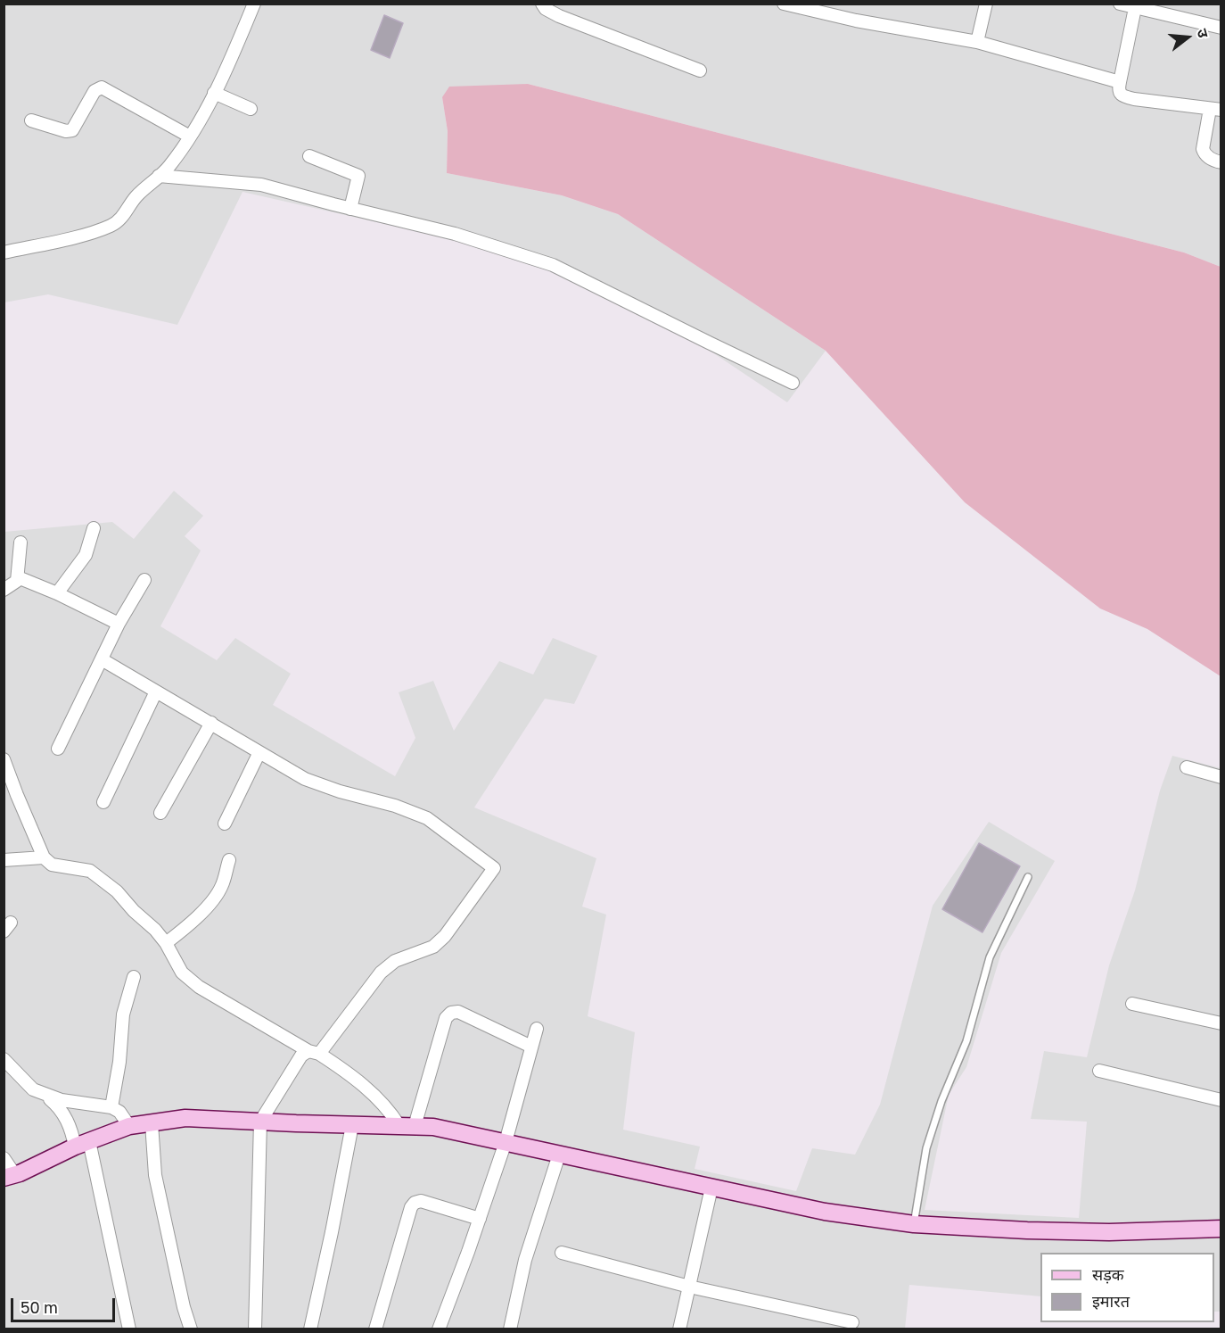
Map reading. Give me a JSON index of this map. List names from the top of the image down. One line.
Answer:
{"legend":["सड़क","इमारत"],"scale_bar":"50 m","north":"right"}
